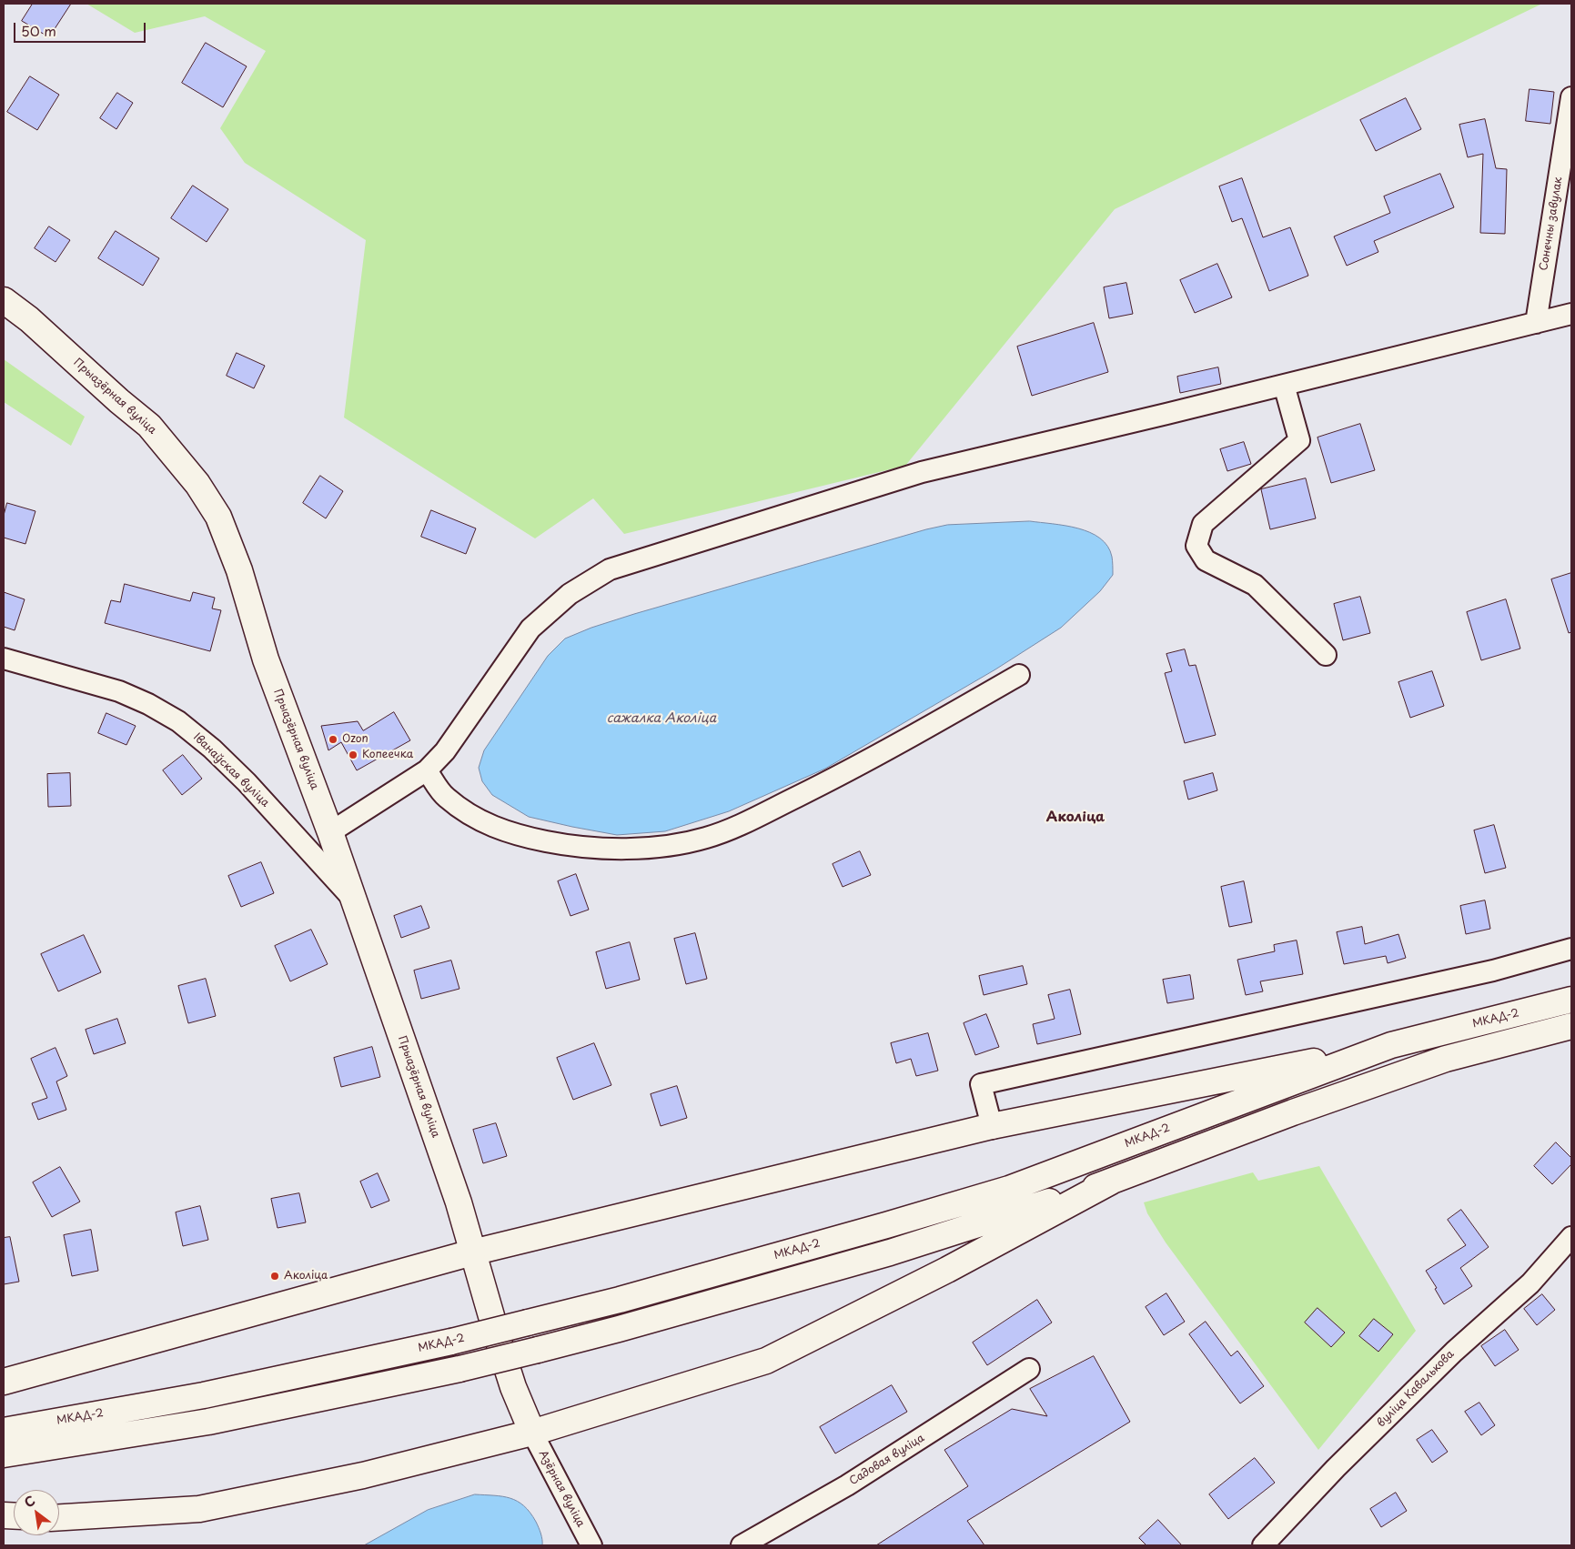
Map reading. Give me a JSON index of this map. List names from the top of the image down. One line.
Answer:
{"streets":{"main road":["Прыазёрная вуліца","МКАД-2"],"street":["Сонечны завулак","Іванаўская вуліца","вуліца Кавалькова","Садовая вуліца","Азёрная вуліца"]},"crossings":[["Прыазёрная вуліца","Іванаўская вуліца"],["Прыазёрная вуліца","Азёрная вуліца"]],"districts":["Аколіца"],"water":["сажалка Аколіца"],"places":["Ozon","Копеечка","Аколіца"],"scale_bar":"50 m","north":"top left"}
